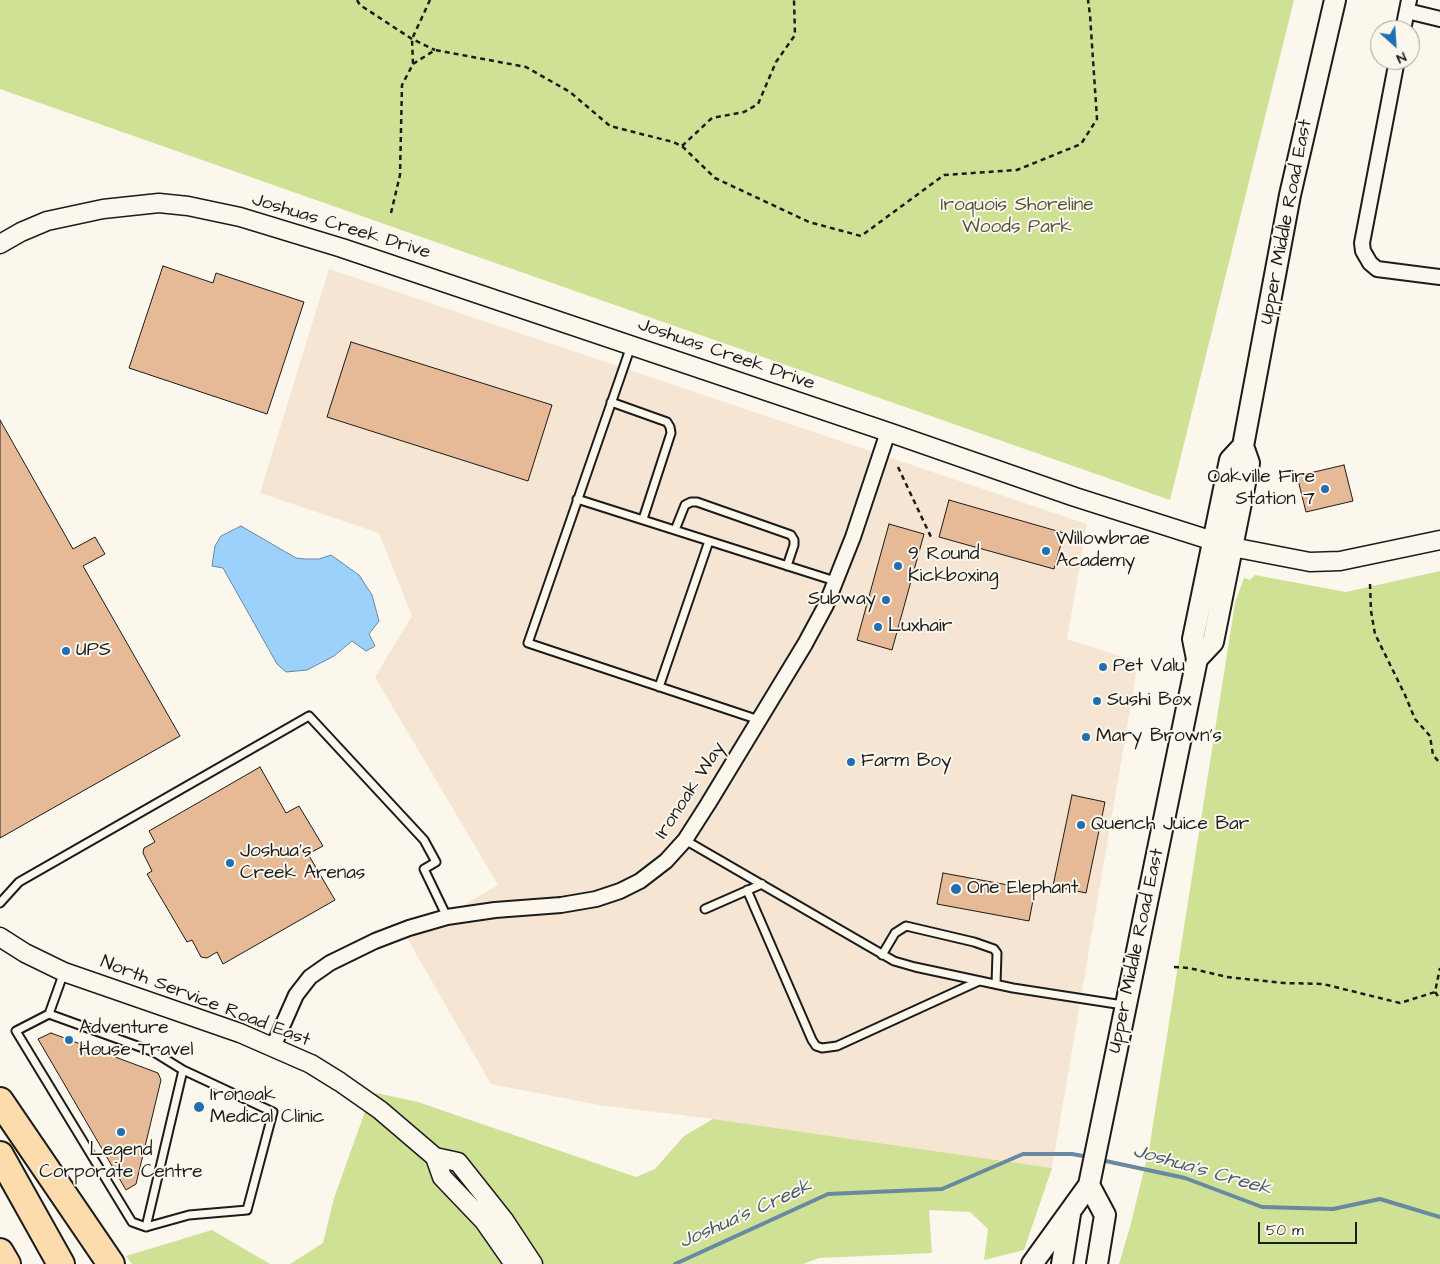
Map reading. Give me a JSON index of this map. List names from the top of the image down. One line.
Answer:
{"streets":{"main road":["Upper Middle Road East"],"street":["Joshuas Creek Drive","Ironoak Way","North Service Road East"]},"crossings":[["Upper Middle Road East","Joshuas Creek Drive"],["Joshuas Creek Drive","Ironoak Way"],["Ironoak Way","North Service Road East"]],"water":["Joshua's Creek"],"parks":["Iroquois Shoreline Woods Park"],"places":["Oakville Fire Station 7","Willowbrae Academy","9 Round Kickboxing","Subway","Luxhair","UPS","Pet Valu","Sushi Box","Mary Brown's","Farm Boy","Quench Juice Bar","Joshua's Creek Arenas","One Elephant","Adventure House Travel","Ironoak Medical Clinic","Legend Corporate Centre"],"scale_bar":"50 m","north":"bottom right"}
